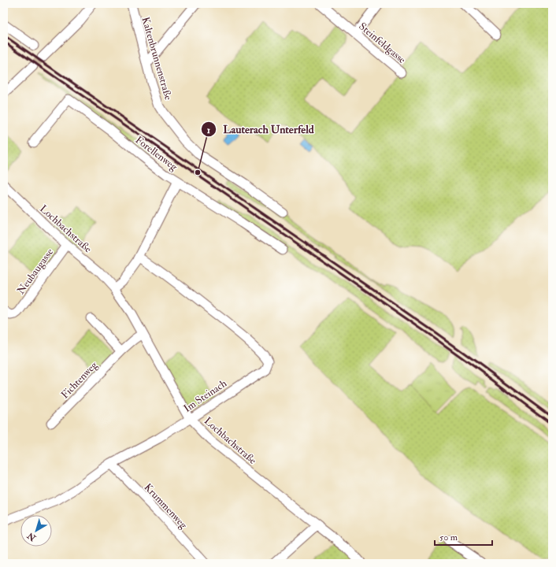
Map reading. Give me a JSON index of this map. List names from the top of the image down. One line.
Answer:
{"streets":{"street":["Steinfeldgasse","Kaltenbrunnenstraße","Forellenweg","Lochbachstraße","Neubaugasse","Fichtenweg","Im Steinach","Krummenweg"]},"crossings":[["Lochbachstraße","Neubaugasse"],["Lochbachstraße","Fichtenweg"],["Lochbachstraße","Im Steinach"],["Im Steinach","Krummenweg"]],"places":["Lauterach Unterfeld"],"scale_bar":"50 m","north":"bottom left"}
